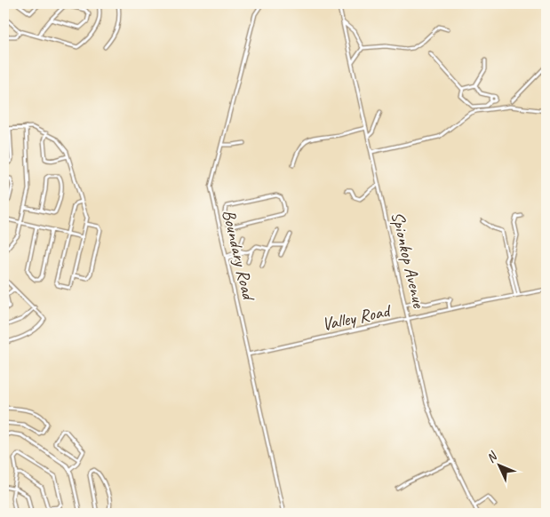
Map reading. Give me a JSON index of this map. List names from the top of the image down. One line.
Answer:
{"streets":{"street":["Boundary Road","Spionkop Avenue","Valley Road"]},"crossings":[["Boundary Road","Valley Road"],["Spionkop Avenue","Valley Road"]],"north":"top left"}
